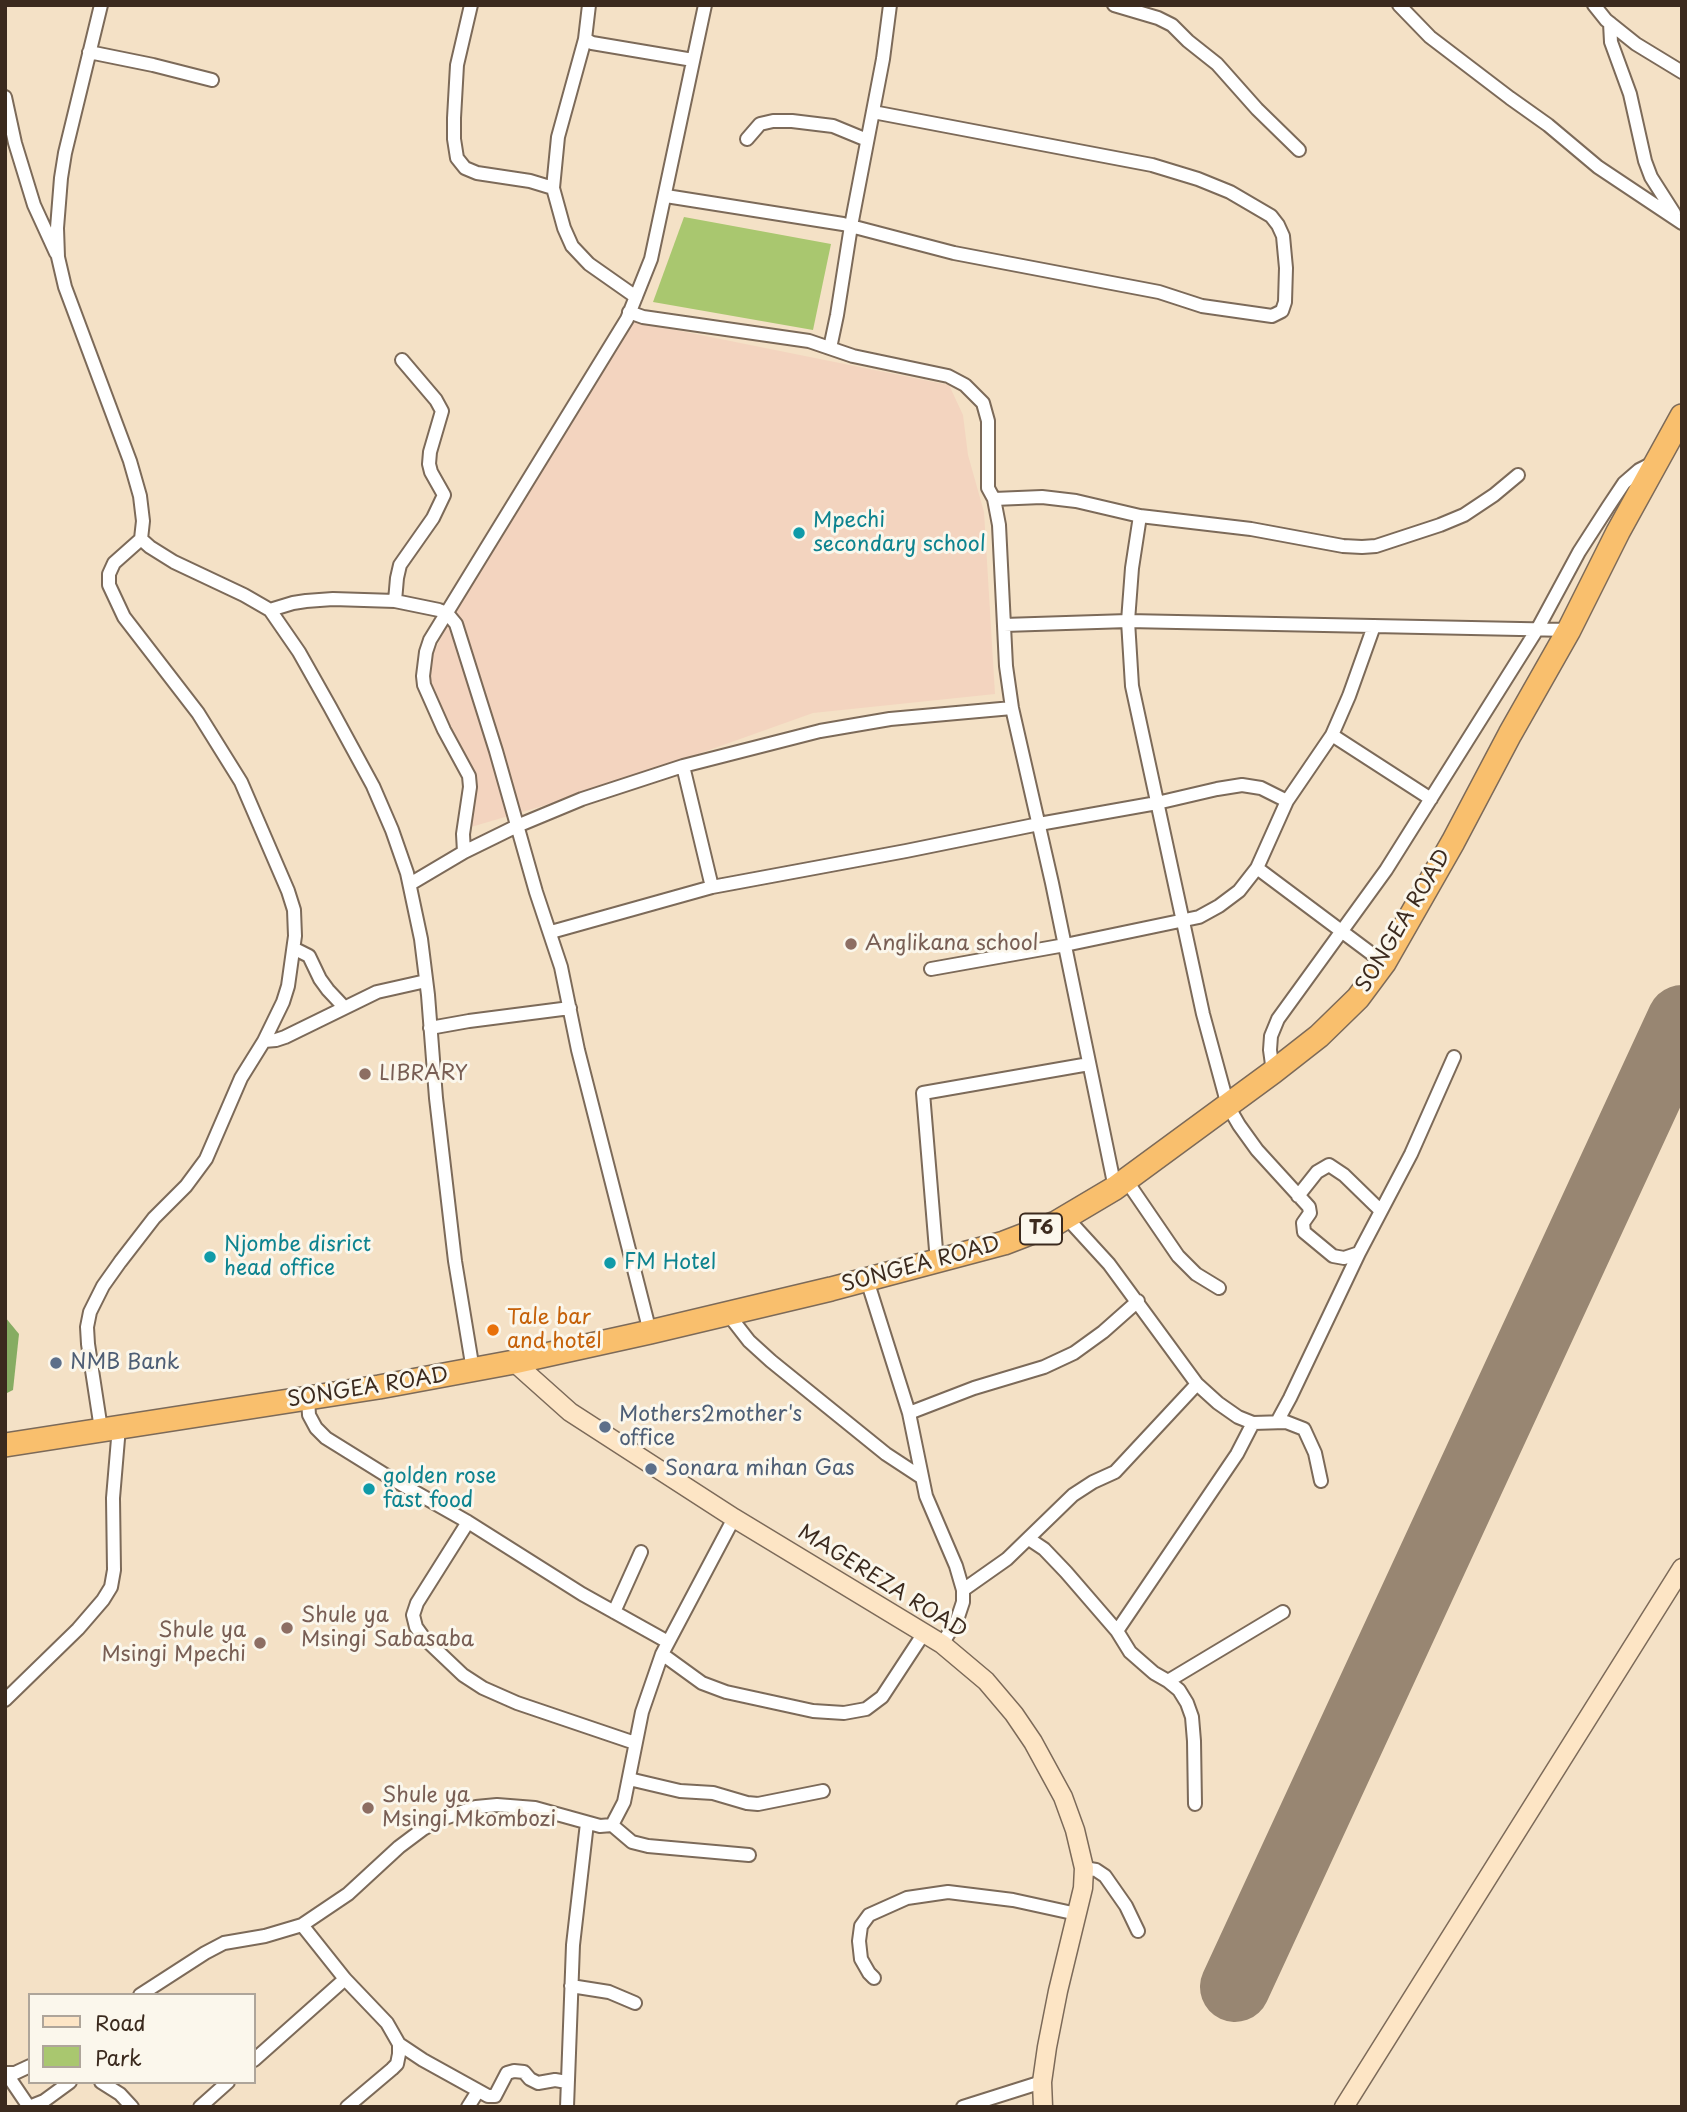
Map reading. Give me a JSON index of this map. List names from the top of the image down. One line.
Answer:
{"streets":{"highway":["SONGEA ROAD","T6"],"street":["MAGEREZA ROAD"]},"crossings":[["SONGEA ROAD","MAGEREZA ROAD"]],"places":["Mpechi secondary school","Anglikana school","LIBRARY","Njombe disrict head office","FM Hotel","Tale bar and hotel","NMB Bank","Mothers2mother's office","Sonara mihan Gas","golden rose fast food","Shule ya Msingi Sabasaba","Shule ya Msingi Mpechi","Shule ya Msingi Mkombozi"],"legend":["Road","Park"]}
